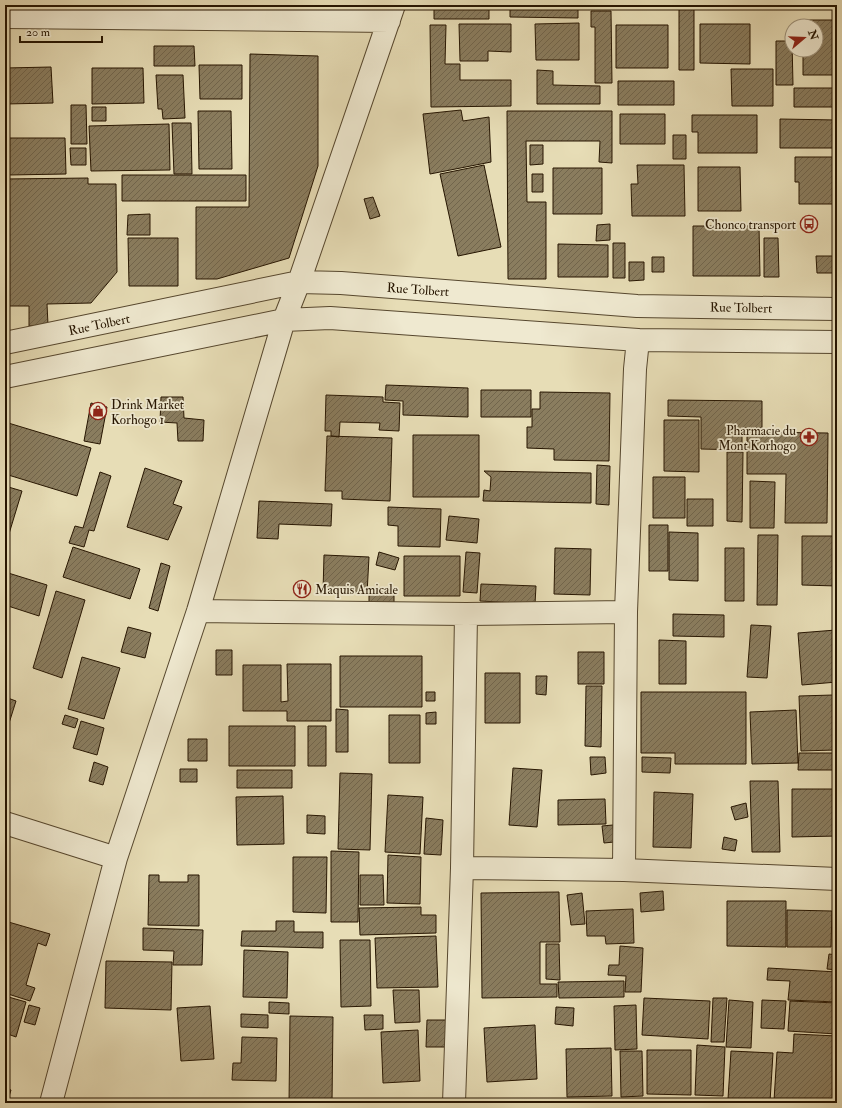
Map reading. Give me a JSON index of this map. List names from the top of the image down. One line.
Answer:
{"streets":{"street":["Rue Tolbert"]},"places":{"bus stop":["Chonco transport"],"shop":["Drink Market Korhogo 1"],"pharmacy":["Pharmacie du Mont Korhogo"],"restaurant":["Maquis Amicale"]},"scale_bar":"20 m","north":"right"}
